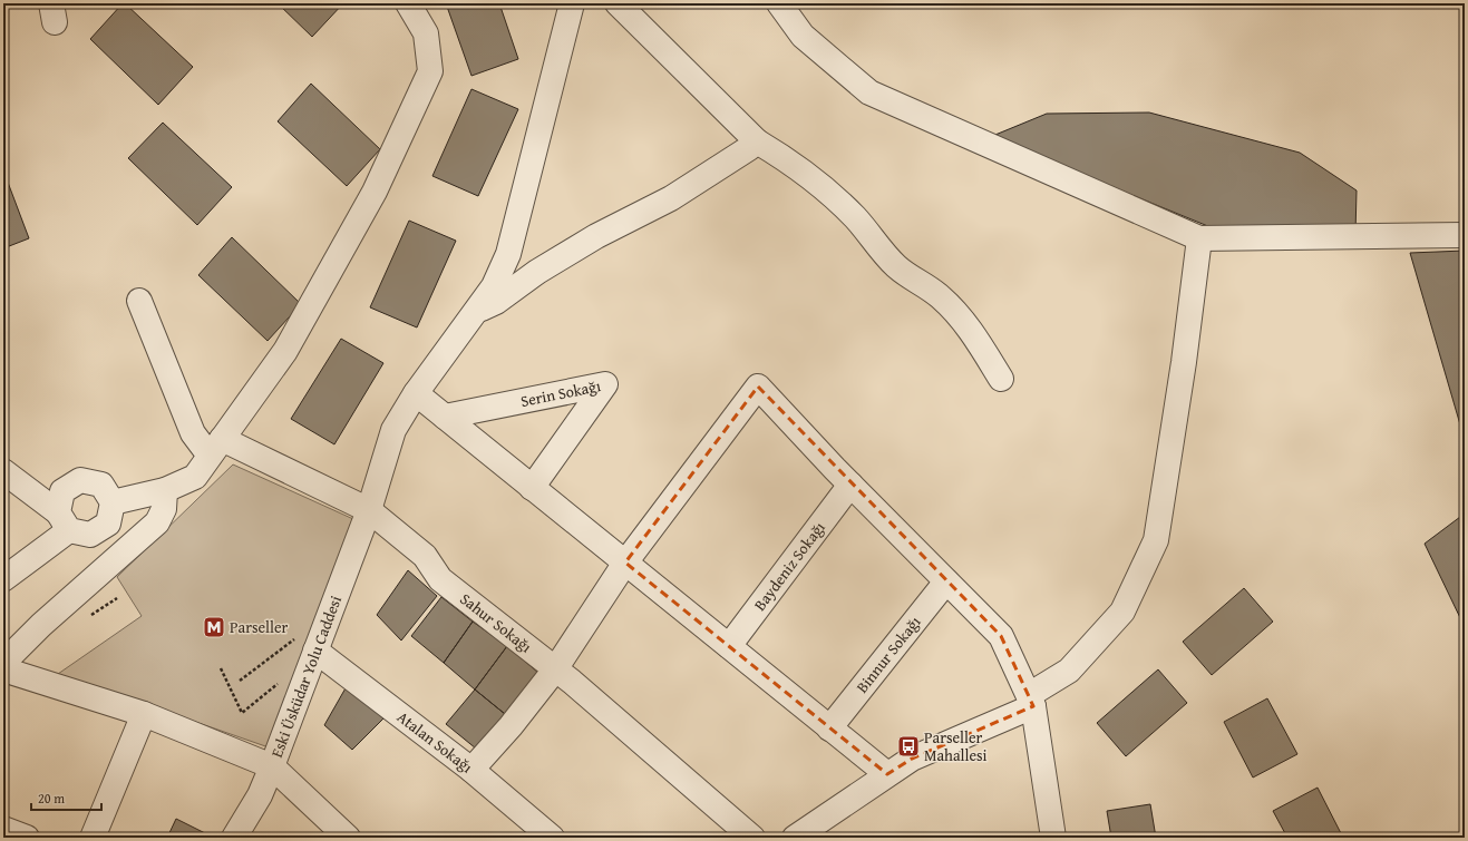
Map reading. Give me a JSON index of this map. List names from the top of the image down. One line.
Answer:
{"streets":{"street":["Serin Sokağı","Baydeniz Sokağı","Sahur Sokağı","Binnur Sokağı","Eski Üsküdar Yolu Caddesi","Atalan Sokağı"]},"crossings":[["Sahur Sokağı","Eski Üsküdar Yolu Caddesi"],["Eski Üsküdar Yolu Caddesi","Atalan Sokağı"]],"places":{"metro station":["Parseller"],"bus stop":["Parseller Mahallesi"]},"scale_bar":"20 m"}
